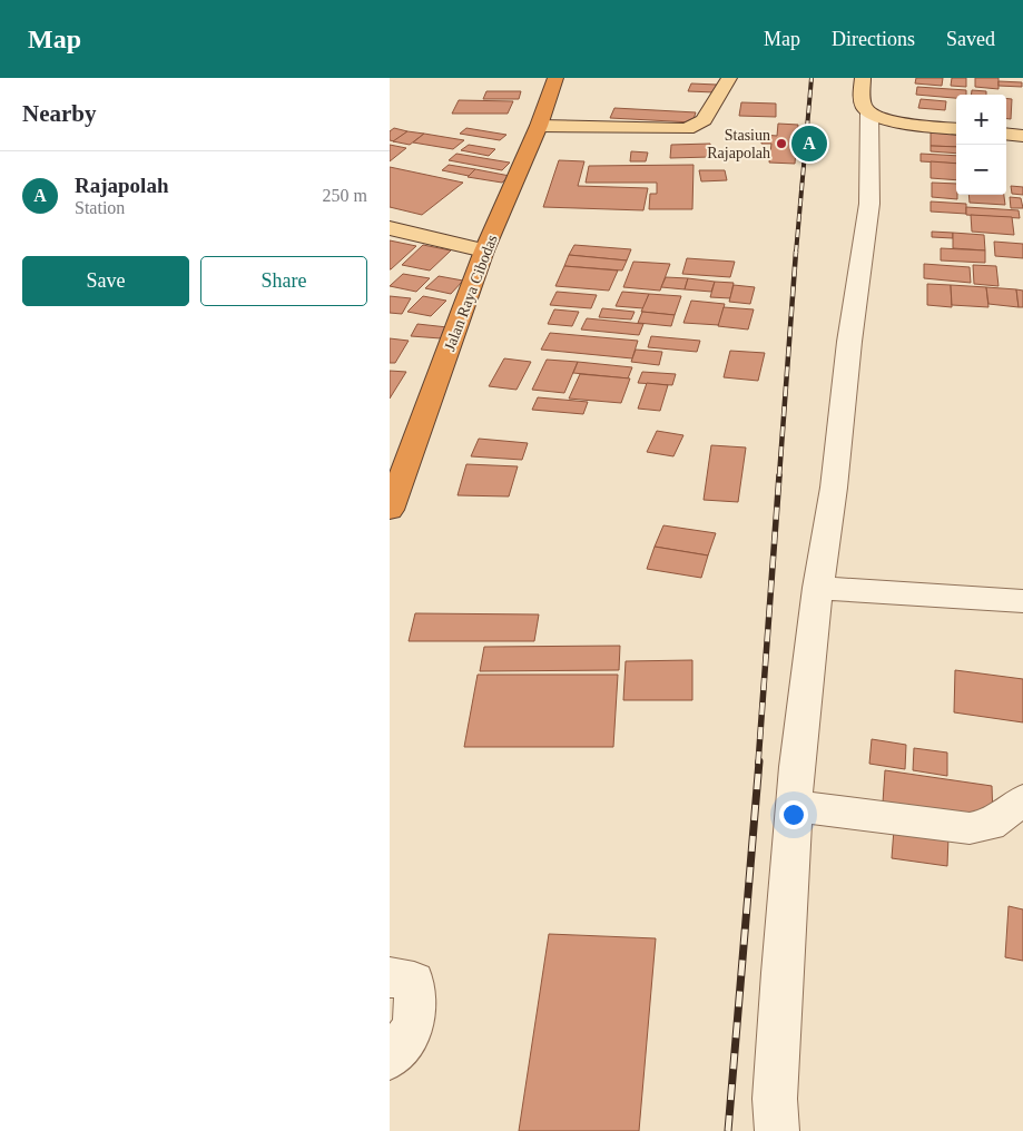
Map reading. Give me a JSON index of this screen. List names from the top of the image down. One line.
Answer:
{"streets":{"highway":["Jalan Raya Cibodas"]},"places":["Stasiun Rajapolah"],"page":{"header":"Map","nav":["Map","Directions","Saved"],"heading":"Nearby","map_buttons":["+","−"],"pins":"A","list":[{"mark":"A","name":"Rajapolah","note":"Station","value":"250 m"}],"buttons":["Save","Share"]}}
